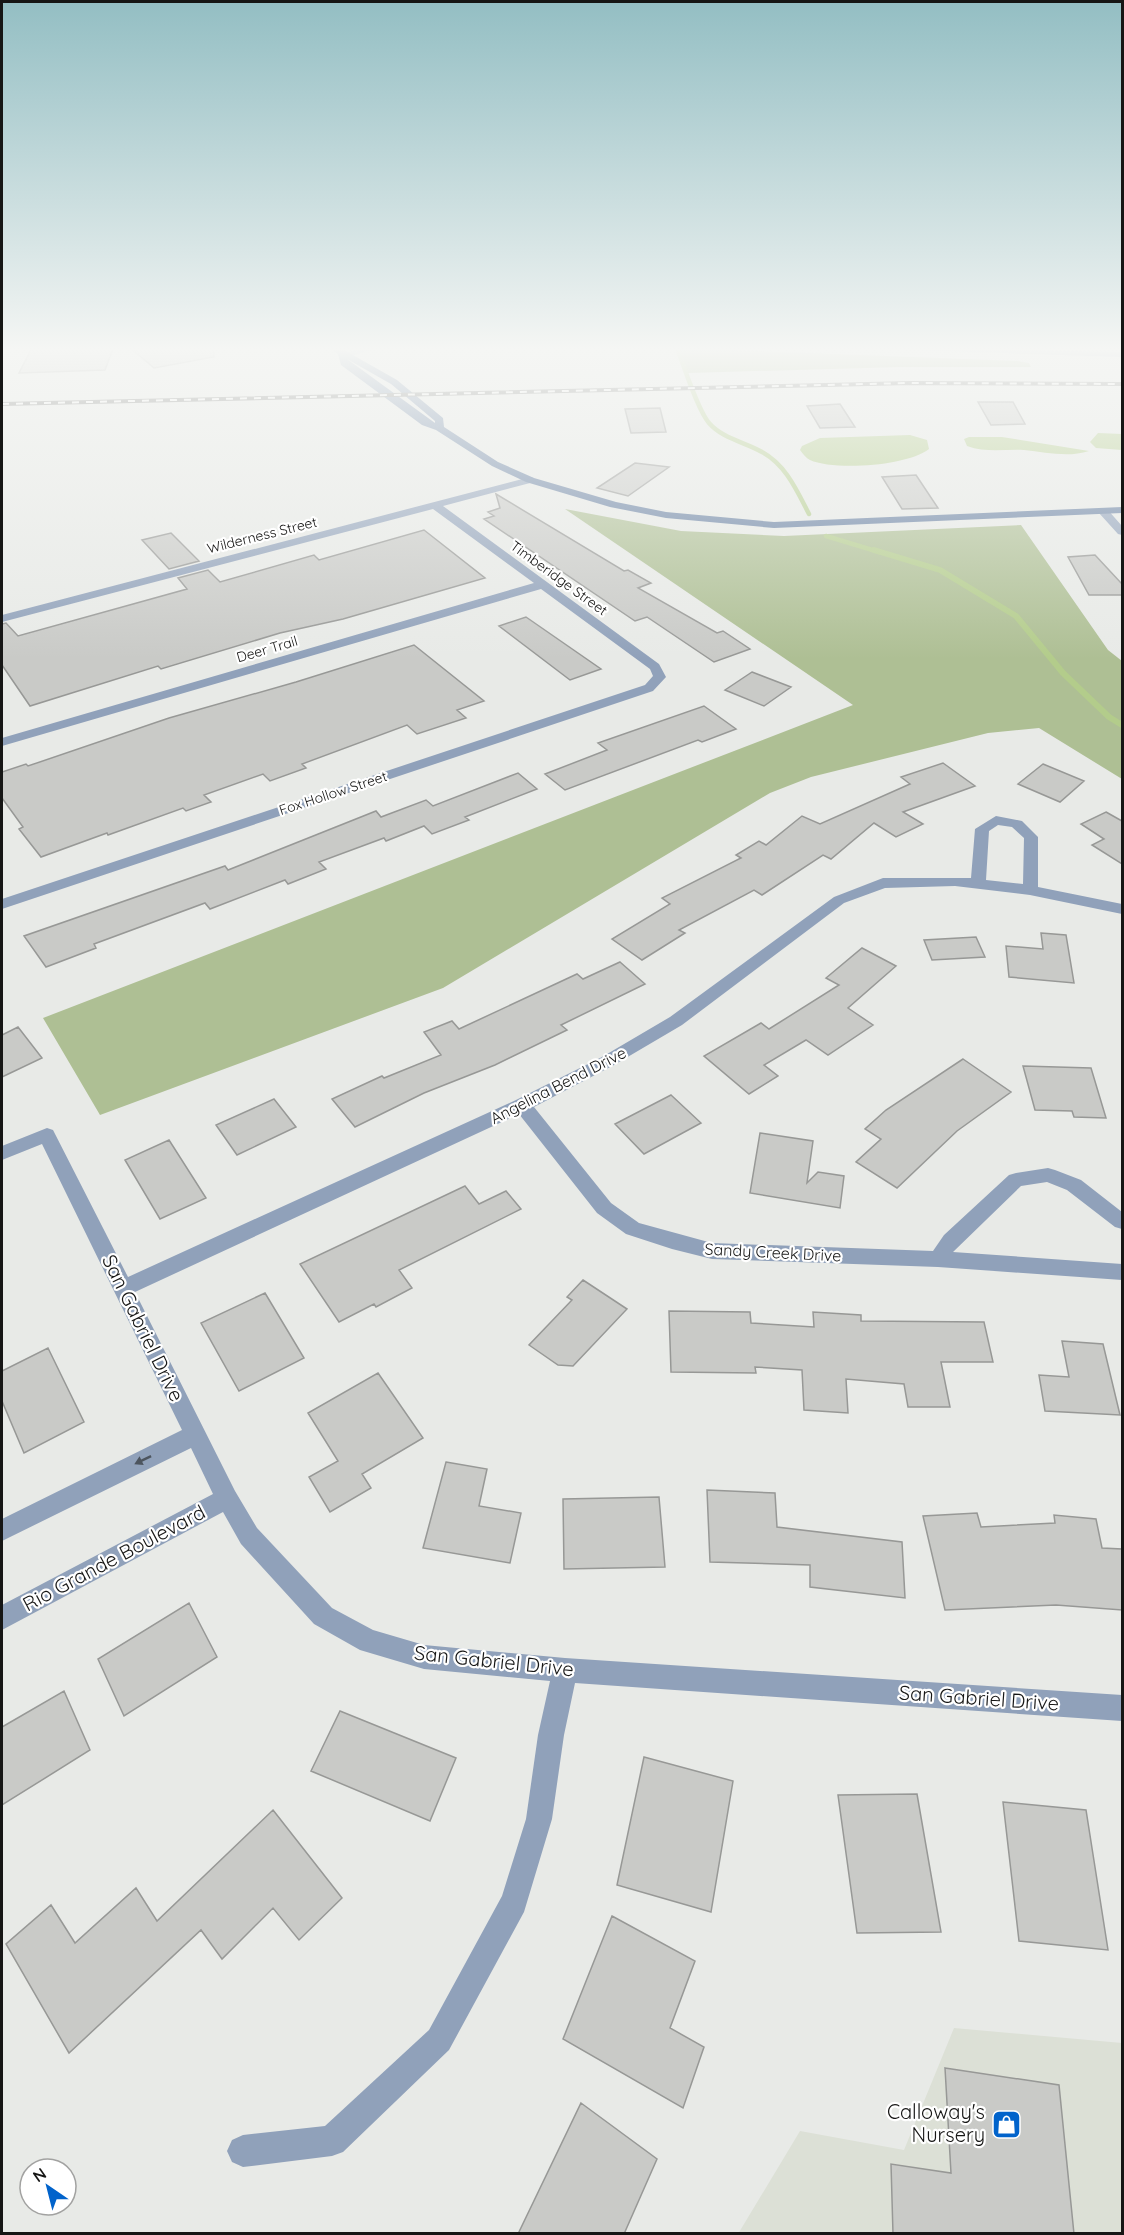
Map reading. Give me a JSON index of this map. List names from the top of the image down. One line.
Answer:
{"streets":{"street":["Wilderness Street","Timberidge Street","Deer Trail","Fox Hollow Street","Angelina Bend Drive","Sandy Creek Drive","San Gabriel Drive","Rio Grande Boulevard"]},"crossings":[["Wilderness Street","Timberidge Street"],["Timberidge Street","Deer Trail"],["Timberidge Street","Fox Hollow Street"],["Angelina Bend Drive","Sandy Creek Drive"],["Angelina Bend Drive","San Gabriel Drive"],["San Gabriel Drive","Rio Grande Boulevard"]],"places":{"shop":["Calloway's Nursery"]},"north":"top left"}
